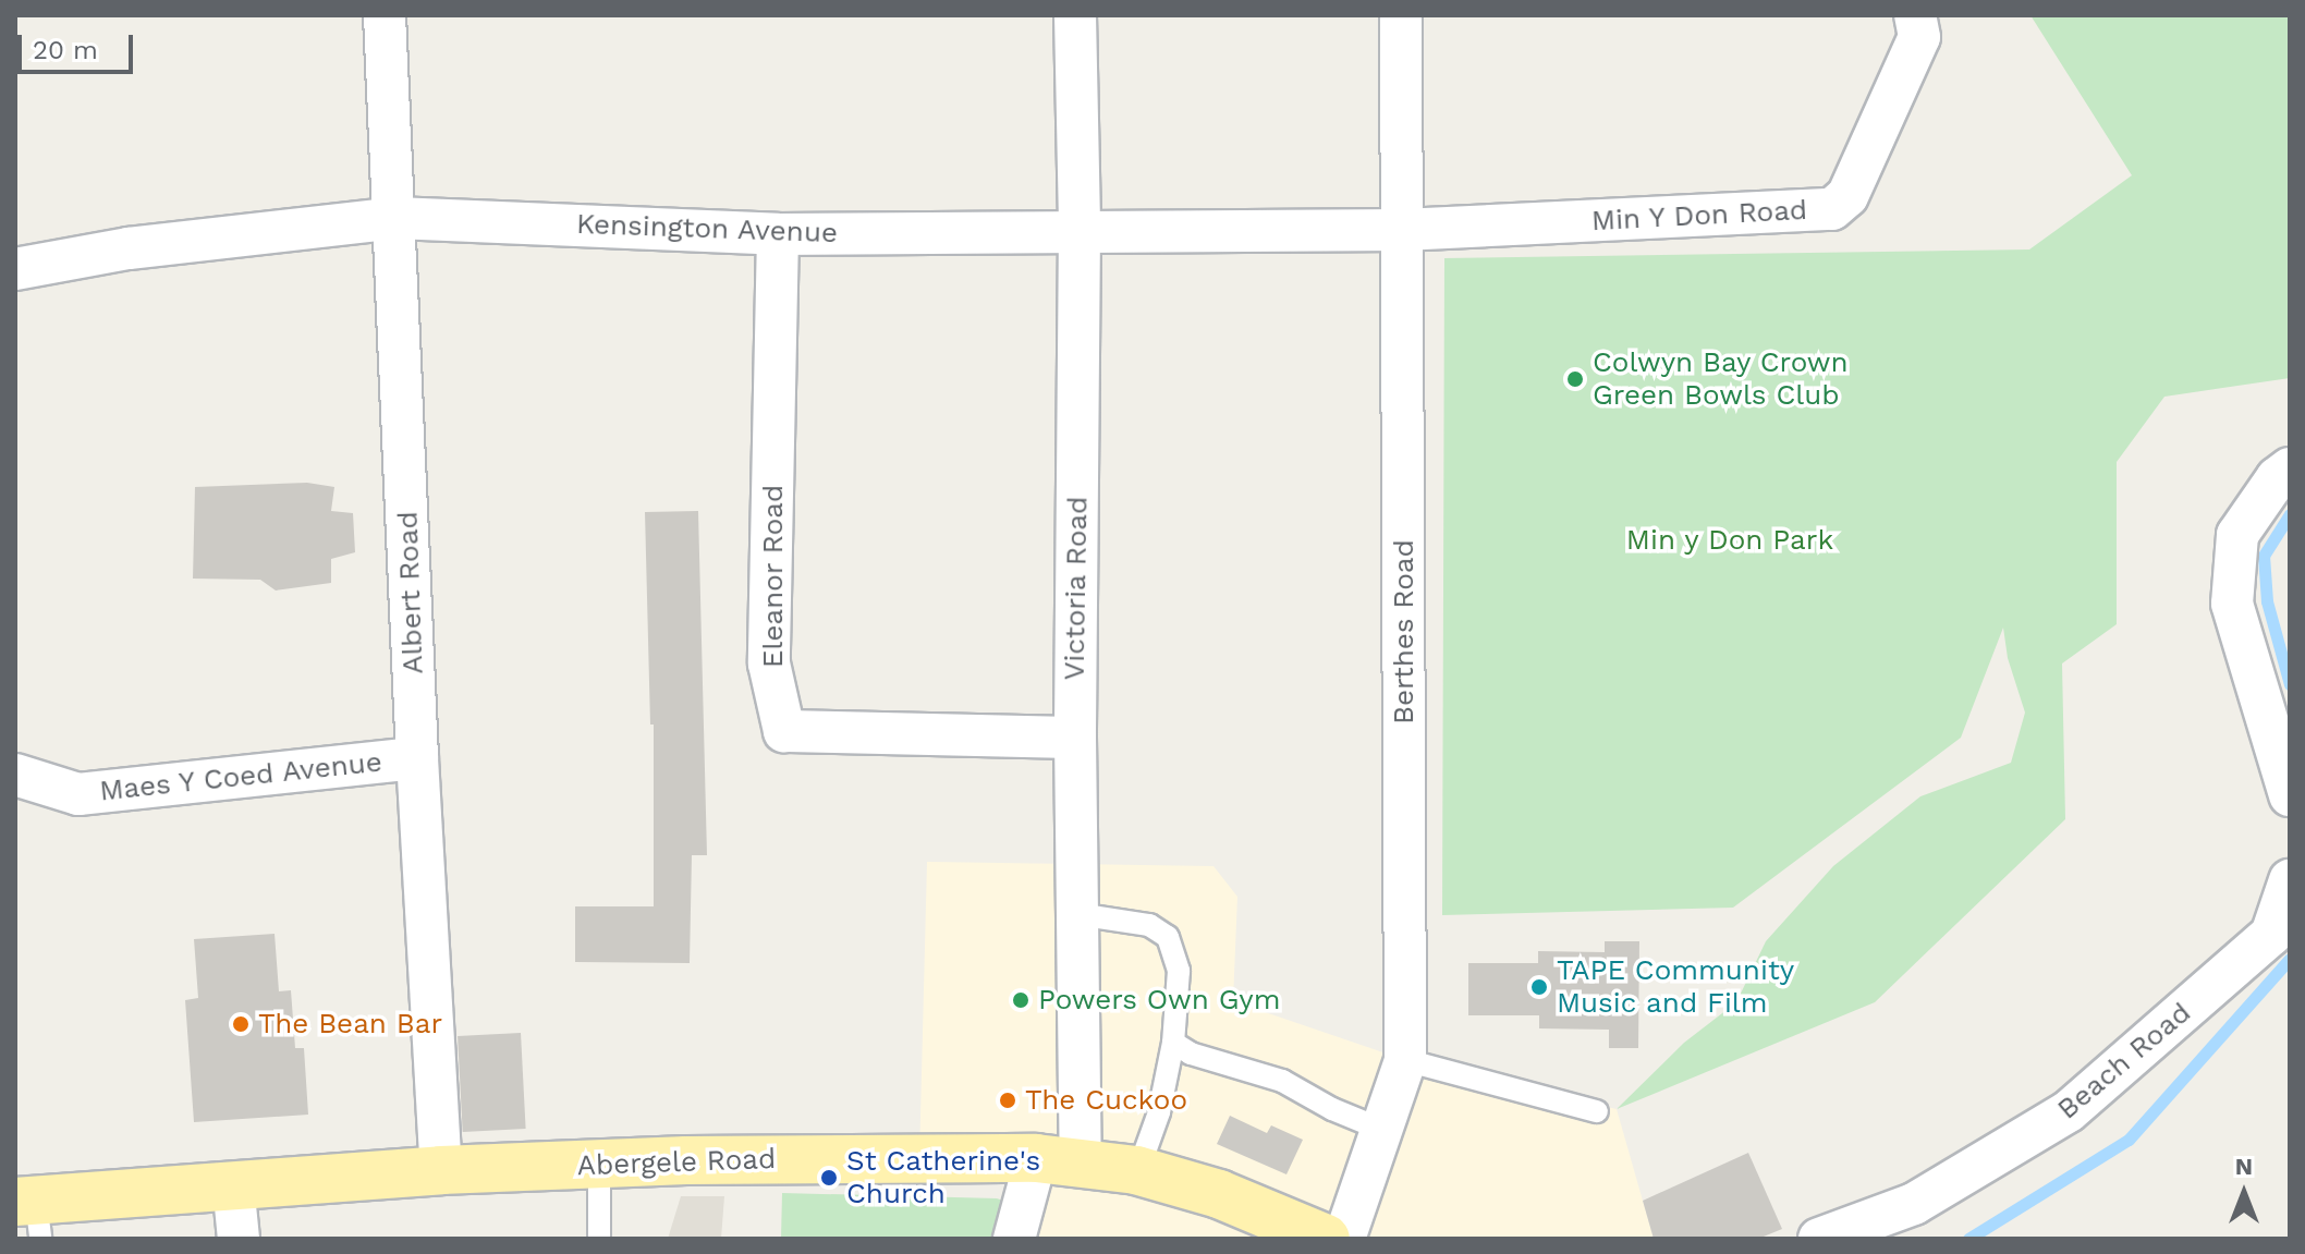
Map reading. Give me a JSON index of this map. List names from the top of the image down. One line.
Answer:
{"streets":{"main road":["Abergele Road"],"street":["Min Y Don Road","Kensington Avenue","Eleanor Road","Victoria Road","Albert Road","Berthes Road","Maes Y Coed Avenue","Beach Road"]},"crossings":[["Min Y Don Road","Kensington Avenue"],["Min Y Don Road","Berthes Road"],["Kensington Avenue","Eleanor Road"],["Kensington Avenue","Victoria Road"],["Kensington Avenue","Albert Road"],["Kensington Avenue","Berthes Road"],["Eleanor Road","Victoria Road"],["Victoria Road","Abergele Road"],["Albert Road","Maes Y Coed Avenue"],["Albert Road","Abergele Road"]],"parks":["Min y Don Park"],"places":["Colwyn Bay Crown Green Bowls Club","TAPE Community Music and Film","Powers Own Gym","The Bean Bar","The Cuckoo","St Catherine's Church"],"scale_bar":"20 m","north":"top"}
